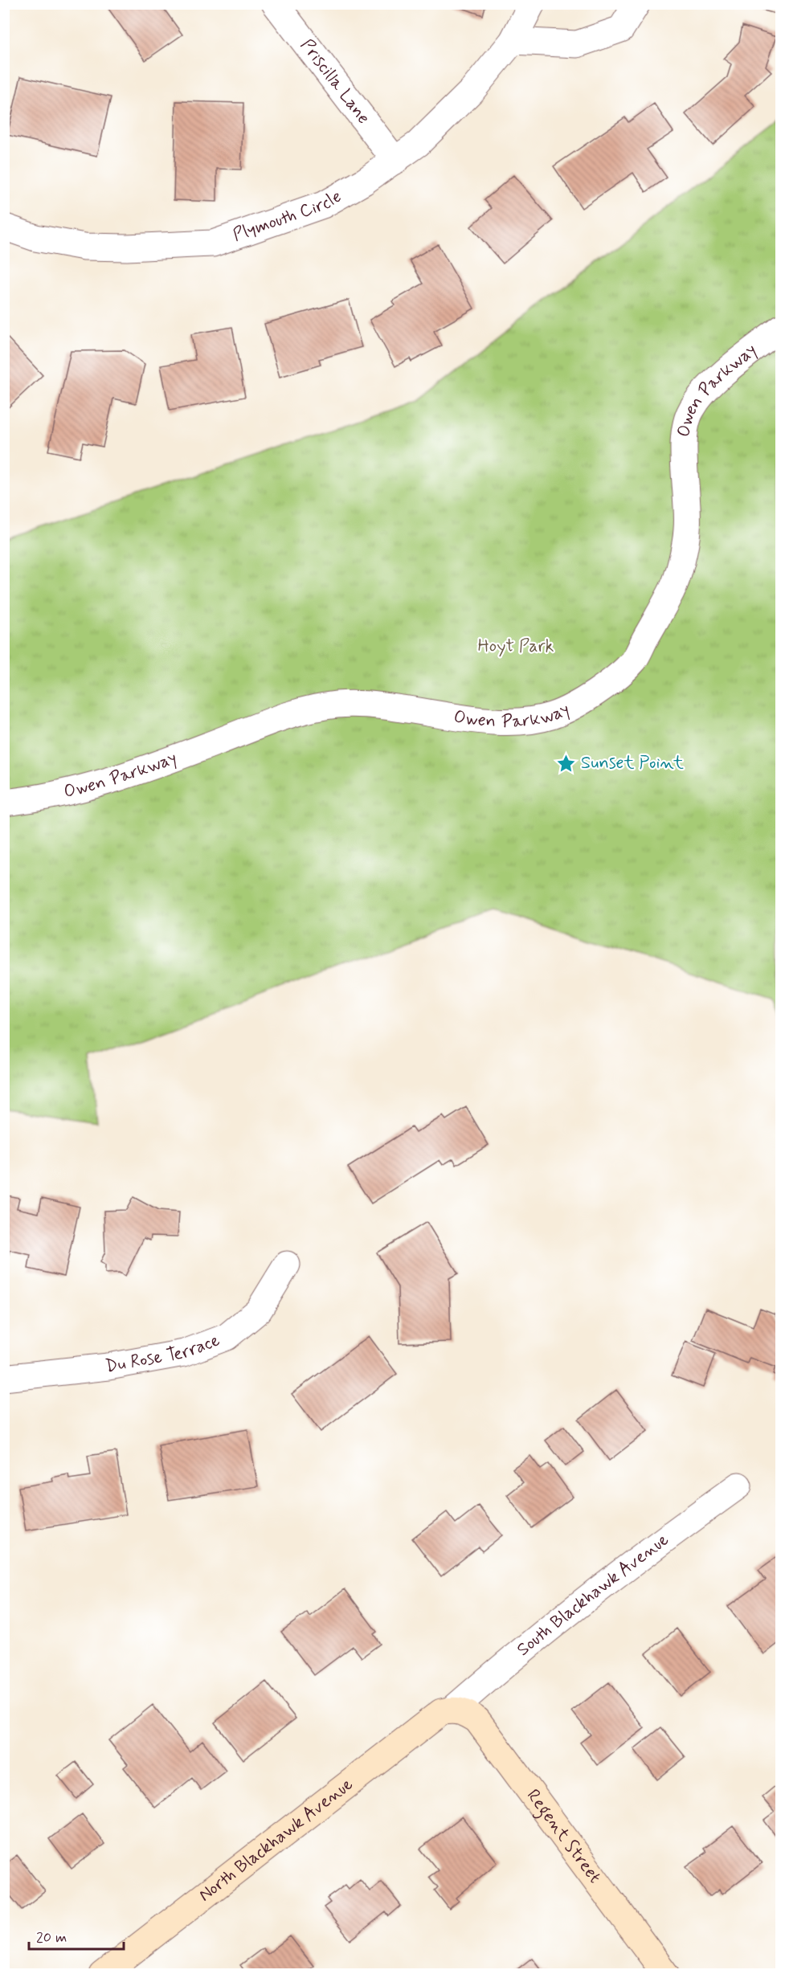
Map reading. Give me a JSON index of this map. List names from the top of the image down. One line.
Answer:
{"streets":{"street":["Priscilla Lane","Plymouth Circle","Owen Parkway","Du Rose Terrace","South Blackhawk Avenue","Regent Street","North Blackhawk Avenue"]},"crossings":[["Priscilla Lane","Plymouth Circle"],["South Blackhawk Avenue","Regent Street"],["South Blackhawk Avenue","North Blackhawk Avenue"],["Regent Street","North Blackhawk Avenue"]],"parks":["Hoyt Park"],"places":{"place":["Sunset Point"]},"scale_bar":"20 m"}
